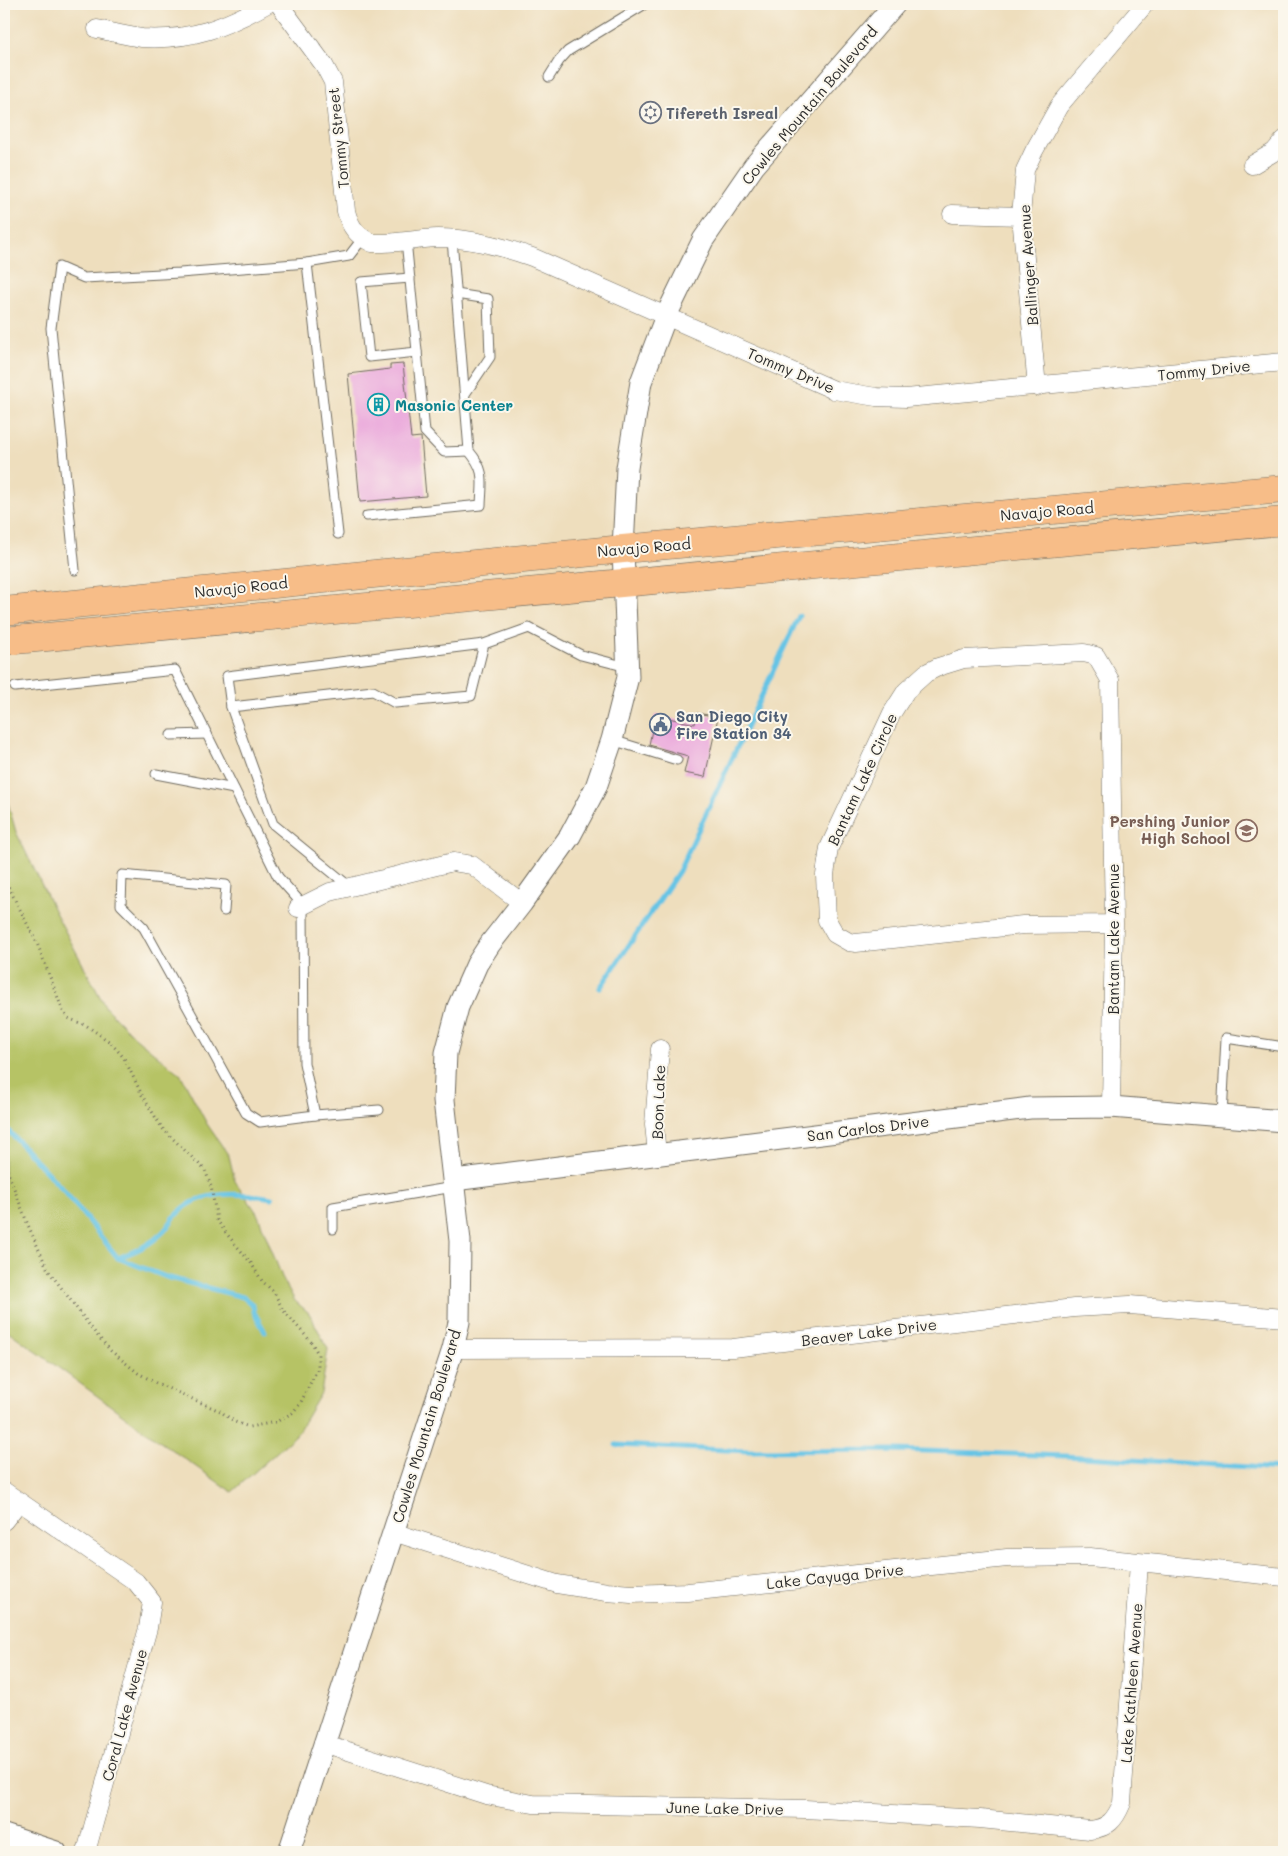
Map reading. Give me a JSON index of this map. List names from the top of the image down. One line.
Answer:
{"streets":{"main road":["Navajo Road"],"street":["Cowles Mountain Boulevard","Tommy Street","Ballinger Avenue","Tommy Drive","Bantam Lake Circle","Bantam Lake Avenue","Boon Lake","San Carlos Drive","Beaver Lake Drive","Lake Cayuga Drive","Lake Kathleen Avenue","Coral Lake Avenue","June Lake Drive"]},"crossings":[["Cowles Mountain Boulevard","Tommy Drive"],["Cowles Mountain Boulevard","Navajo Road"],["Cowles Mountain Boulevard","San Carlos Drive"],["Cowles Mountain Boulevard","Beaver Lake Drive"],["Cowles Mountain Boulevard","Lake Cayuga Drive"],["Cowles Mountain Boulevard","June Lake Drive"],["Ballinger Avenue","Tommy Drive"],["Bantam Lake Circle","Bantam Lake Avenue"],["Bantam Lake Avenue","San Carlos Drive"],["Boon Lake","San Carlos Drive"],["Lake Cayuga Drive","Lake Kathleen Avenue"],["Lake Kathleen Avenue","June Lake Drive"]],"places":{"synagogue":["Tifereth Isreal"],"building":["Masonic Center"],"public building":["San Diego City Fire Station 34"],"school or university":["Pershing Junior High School"]}}
